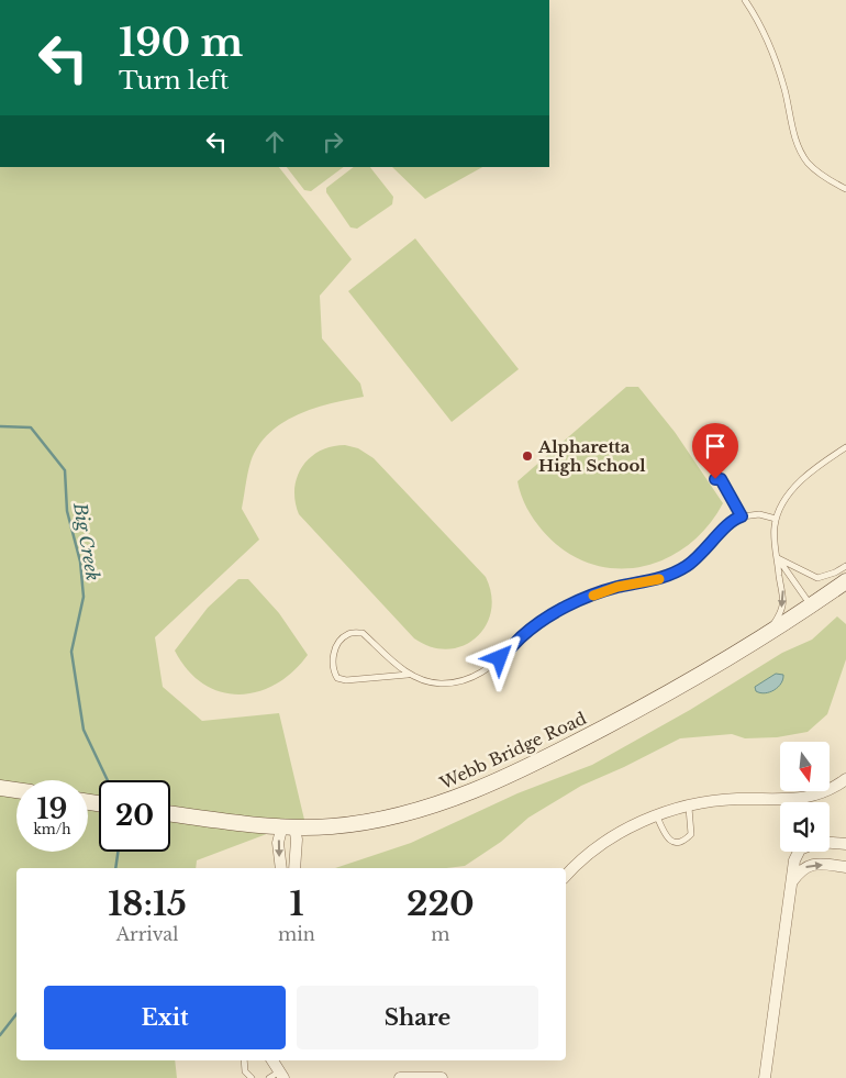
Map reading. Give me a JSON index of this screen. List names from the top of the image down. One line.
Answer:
{"streets":{"street":["Webb Bridge Road"]},"water":["Big Creek"],"places":["Alpharetta High School"],"north":"bottom","page":{"turn":["190 m","Turn left"],"speed":"19 km/h","limit":"20","eta":["18:15","Arrival","1","min","220","m"],"buttons":["Exit","Share"]}}
